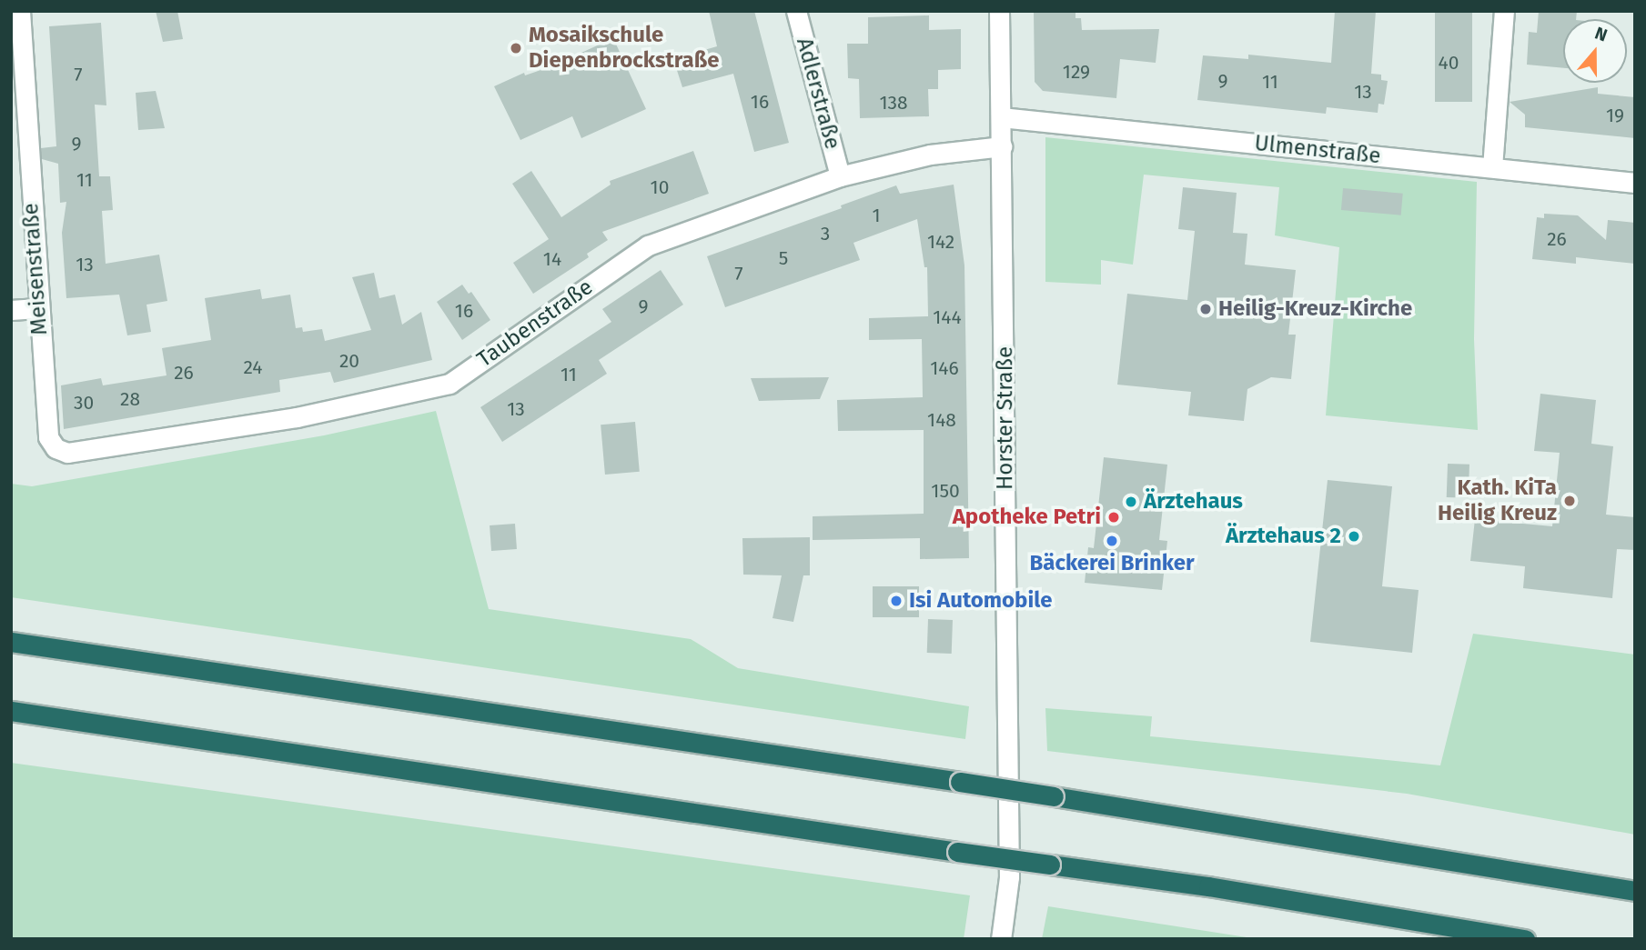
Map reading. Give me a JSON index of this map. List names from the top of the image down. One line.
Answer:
{"streets":{"street":["Adlerstraße","Ulmenstraße","Meisenstraße","Taubenstraße","Horster Straße"]},"crossings":[["Adlerstraße","Taubenstraße"],["Ulmenstraße","Horster Straße"],["Meisenstraße","Taubenstraße"],["Taubenstraße","Horster Straße"]],"places":["Mosaikschule Diepenbrockstraße","Heilig-Kreuz-Kirche","Kath. KiTa Heilig Kreuz","Ärztehaus","Apotheke Petri","Ärztehaus 2","Bäckerei Brinker","Isi Automobile"],"house_numbers":["40","129","7","9","11","13","16","138","19","9","11","10","1","3","26","142","5","14","13","7","9","16","144","20","24","146","26","11","28","30","13","148","150"],"north":"top"}
